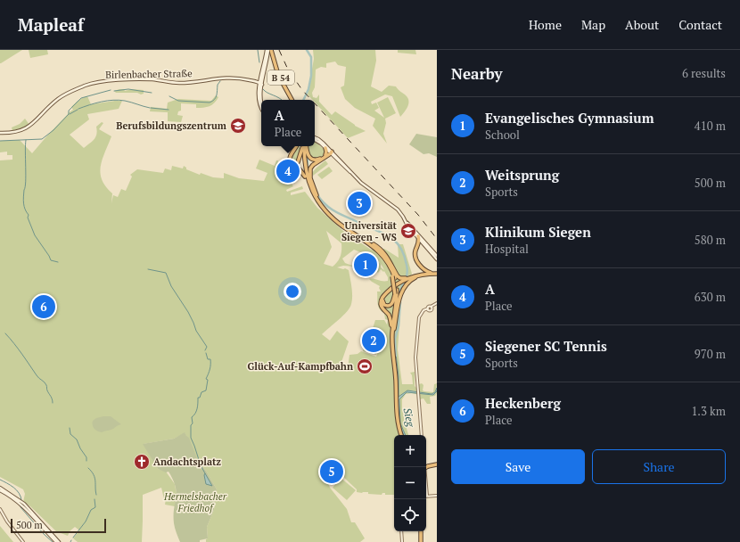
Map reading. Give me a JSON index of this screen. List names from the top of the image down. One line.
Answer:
{"streets":{"highway":["B 54"],"main road":["Birlenbacher Straße"]},"water":["Sieg"],"parks":["Hermelsbacher Friedhof"],"places":{"school or university":["Berufsbildungszentrum","Universität Siegen - WS"],"sports":["Glück-Auf-Kampfbahn"],"church":["Andachtsplatz"]},"scale_bar":"500 m","page":{"header":"Mapleaf","nav":["Home","Map","About","Contact"],"heading":["Nearby","6 results"],"list":[{"mark":"1","name":"Evangelisches Gymnasium","note":"School","value":"410 m"},{"mark":"2","name":"Weitsprung","note":"Sports","value":"500 m"},{"mark":"3","name":"Klinikum Siegen","note":"Hospital","value":"580 m"},{"mark":"4","name":"A","note":"Place","value":"630 m"},{"mark":"5","name":"Siegener SC Tennis","note":"Sports","value":"970 m"},{"mark":"6","name":"Heckenberg","note":"Place","value":"1.3 km"}],"popup":["A","Place"],"pins":["4","3","1","6","2","5"],"map_buttons":["+","−"],"buttons":["Save","Share"],"scale":"500 m"}}
